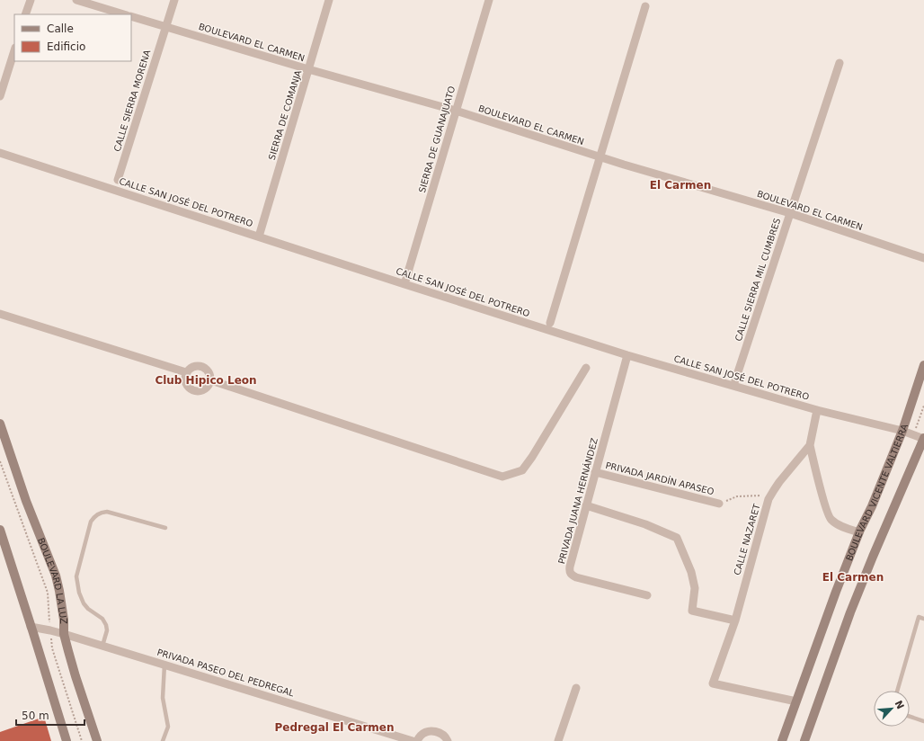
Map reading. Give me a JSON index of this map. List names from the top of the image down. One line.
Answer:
{"streets":{"main road":["BOULEVARD VICENTE VALTIERRA","BOULEVARD LA LUZ"],"street":["BOULEVARD EL CARMEN","CALLE SIERRA MORENA","SIERRA DE COMANJA","SIERRA DE GUANAJUATO","CALLE SAN JOSÉ DEL POTRERO","CALLE SIERRA MIL CUMBRES","PRIVADA JARDÍN APASEO","PRIVADA JUANA HERNÁNDEZ","CALLE NAZARET","PRIVADA PASEO DEL PEDREGAL"]},"crossings":[["BOULEVARD EL CARMEN","CALLE SIERRA MORENA"],["BOULEVARD EL CARMEN","SIERRA DE COMANJA"],["BOULEVARD EL CARMEN","SIERRA DE GUANAJUATO"],["BOULEVARD EL CARMEN","CALLE SIERRA MIL CUMBRES"],["SIERRA DE COMANJA","CALLE SAN JOSÉ DEL POTRERO"],["SIERRA DE GUANAJUATO","CALLE SAN JOSÉ DEL POTRERO"],["CALLE SAN JOSÉ DEL POTRERO","BOULEVARD VICENTE VALTIERRA"],["CALLE SAN JOSÉ DEL POTRERO","PRIVADA JUANA HERNÁNDEZ"],["CALLE SAN JOSÉ DEL POTRERO","CALLE NAZARET"],["PRIVADA JARDÍN APASEO","PRIVADA JUANA HERNÁNDEZ"],["BOULEVARD VICENTE VALTIERRA","CALLE NAZARET"],["BOULEVARD LA LUZ","PRIVADA PASEO DEL PEDREGAL"]],"districts":["El Carmen","Club Hipico Leon","El Carmen","Pedregal El Carmen"],"legend":["Calle","Edificio"],"scale_bar":"50 m","north":"top right"}
